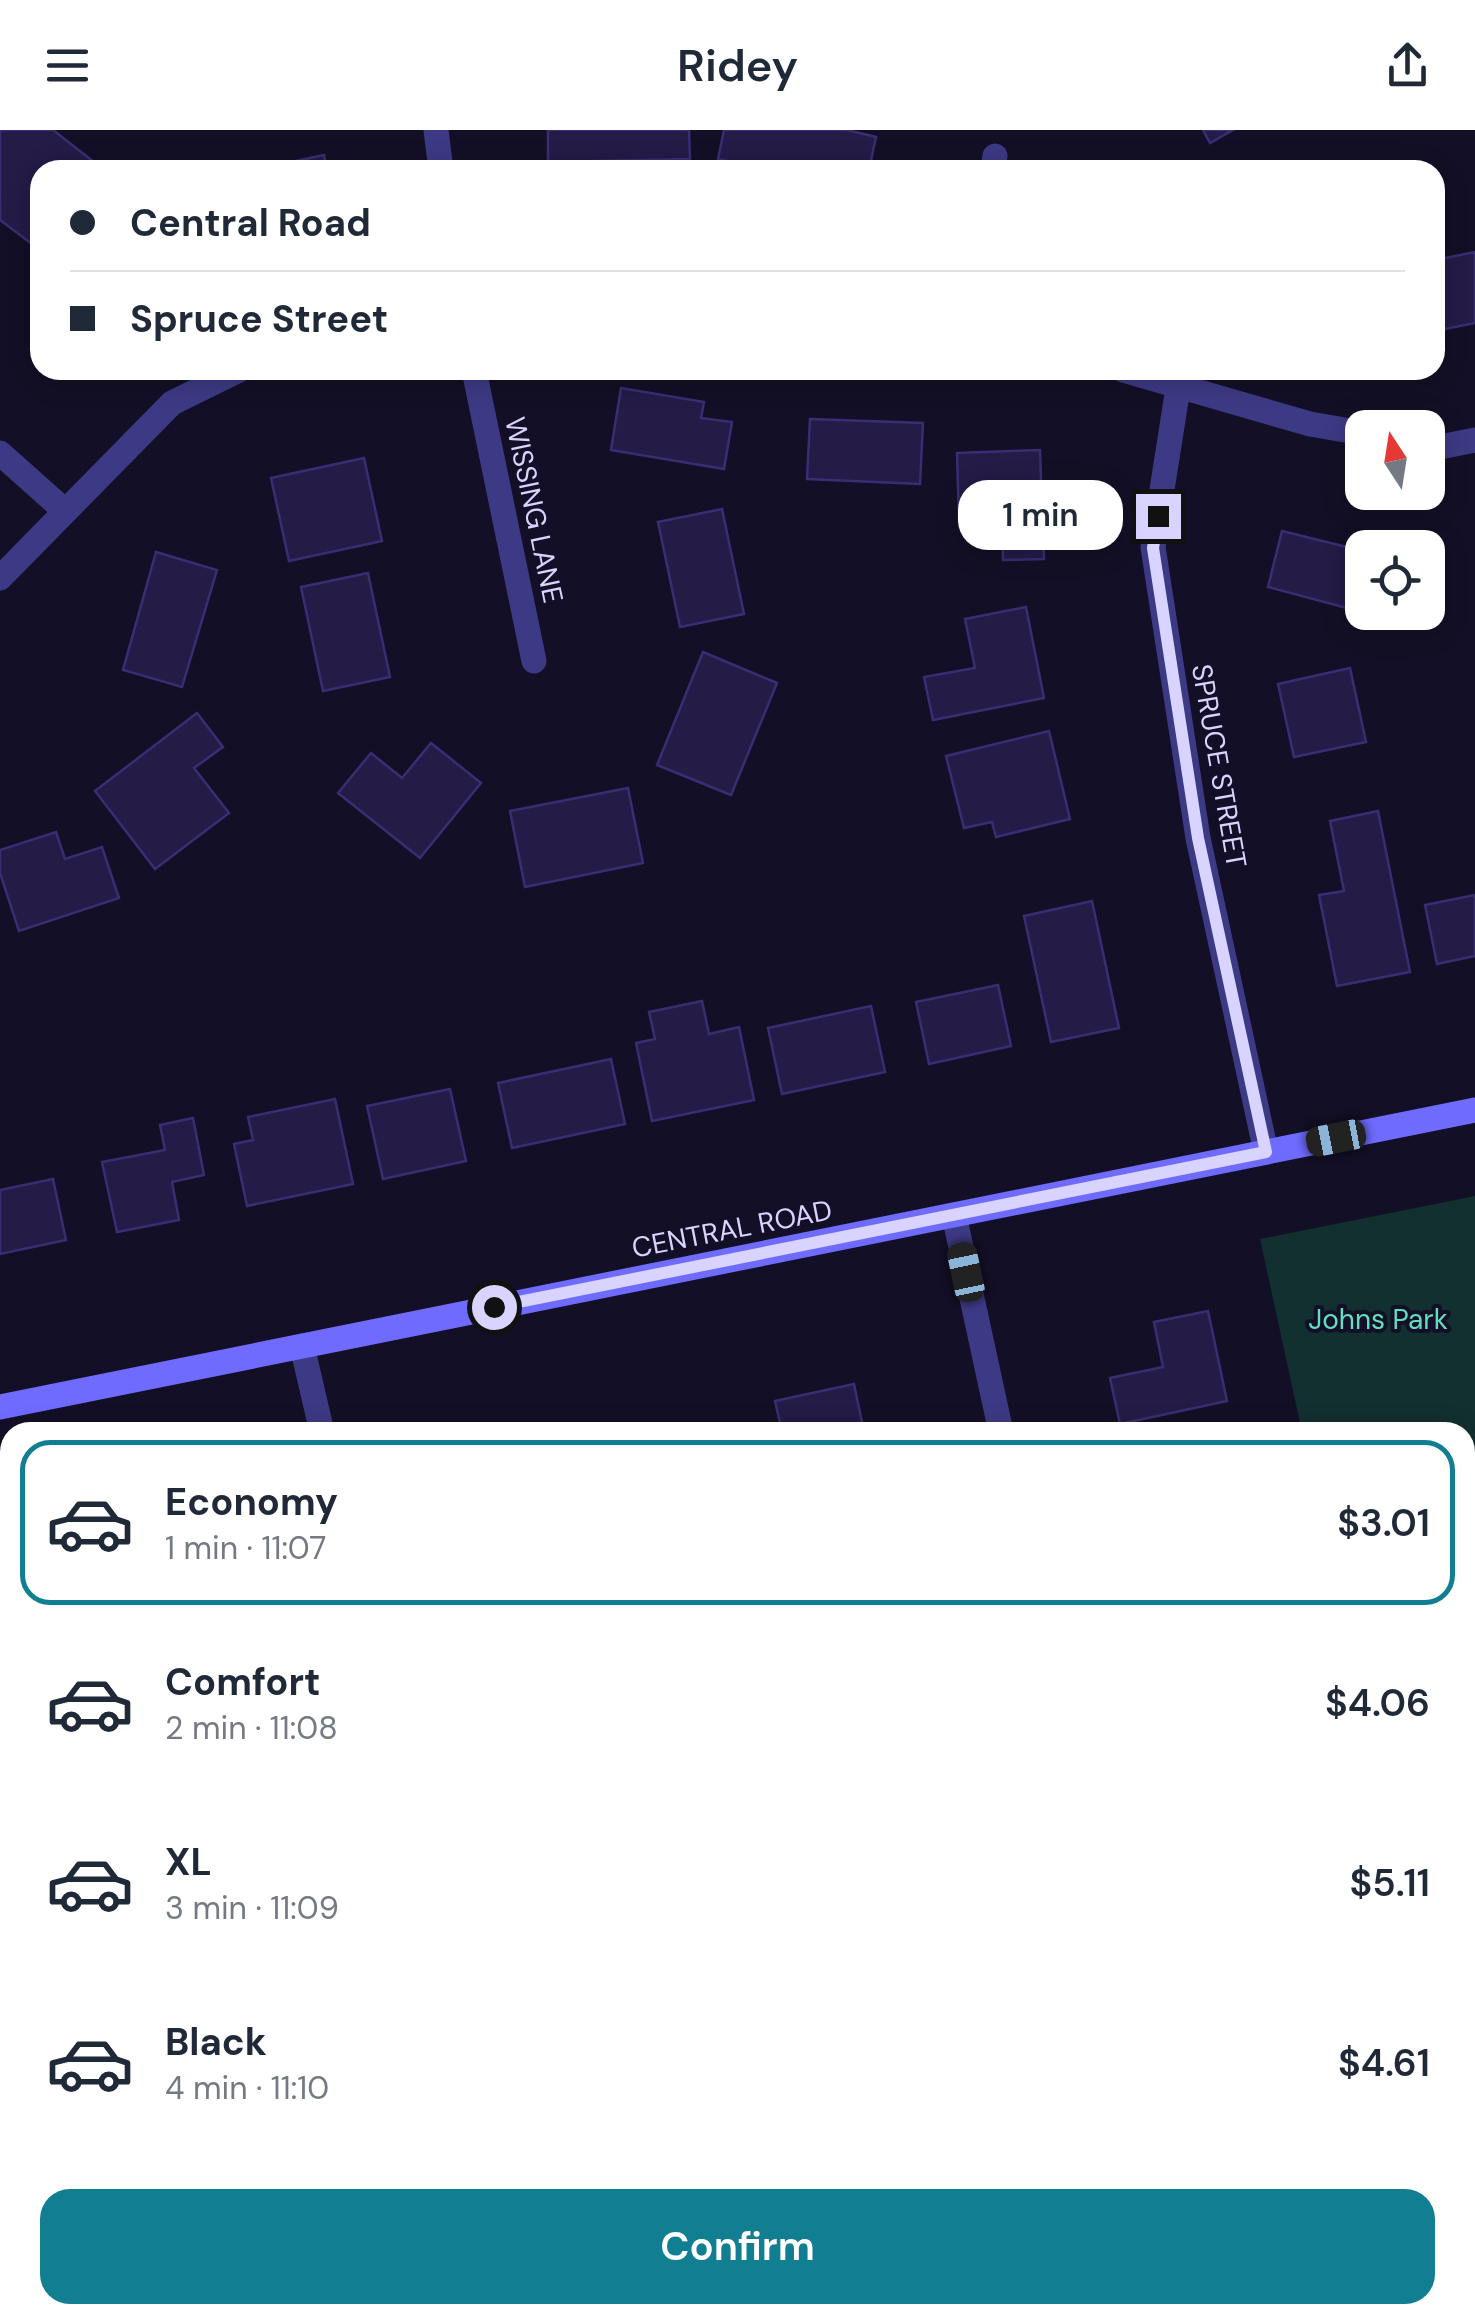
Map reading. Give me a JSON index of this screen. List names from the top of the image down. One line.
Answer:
{"streets":{"main road":["CENTRAL ROAD"],"street":["WISSING LANE","SPRUCE STREET"]},"crossings":[["SPRUCE STREET","CENTRAL ROAD"]],"parks":["Johns Park"],"north":"top","page":{"header":"Ridey","banner":["Central Road","Spruce Street"],"bubble":"1 min","list":[{"name":"Economy","note":"1 min · 11:07","value":"$3.01"},{"name":"Comfort","note":"2 min · 11:08","value":"$4.06"},{"name":"XL","note":"3 min · 11:09","value":"$5.11"},{"name":"Black","note":"4 min · 11:10","value":"$4.61"}],"buttons":"Confirm"}}
